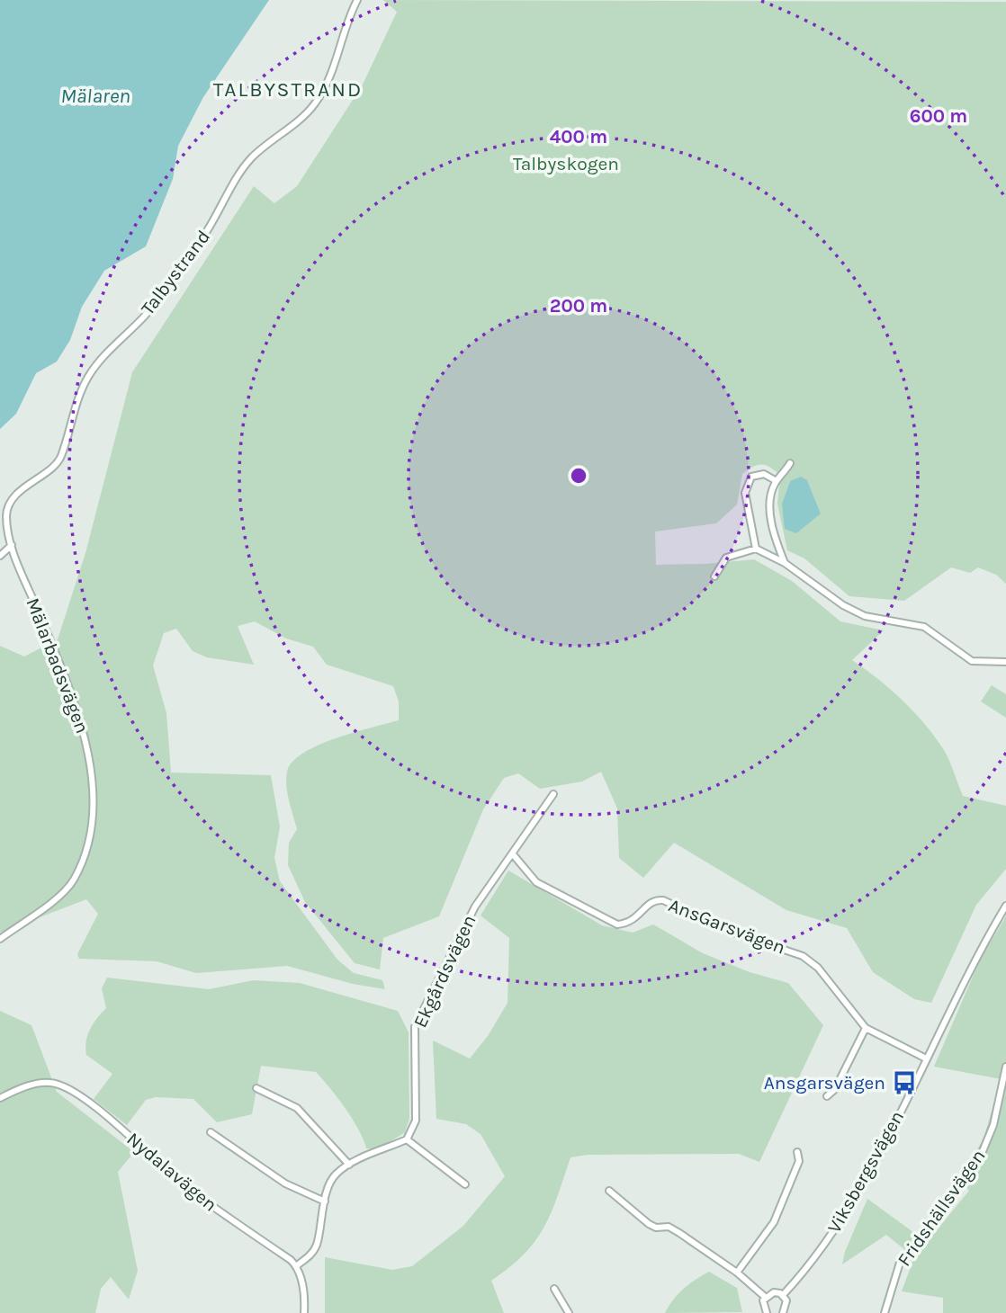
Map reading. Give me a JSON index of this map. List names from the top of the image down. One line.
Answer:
{"streets":{"street":["Talbystrand","Mälarbadsvägen","AnsGarsvägen","Ekgårdsvägen","Nydalavägen","Viksbergsvägen","Fridshällsvägen"]},"crossings":[["Talbystrand","Mälarbadsvägen"],["AnsGarsvägen","Ekgårdsvägen"],["AnsGarsvägen","Viksbergsvägen"]],"districts":["TALBYSTRAND"],"water":["Mälaren"],"parks":["Talbyskogen"],"places":{"bus stop":["Ansgarsvägen"]},"rings":["600 m","400 m","200 m"]}
